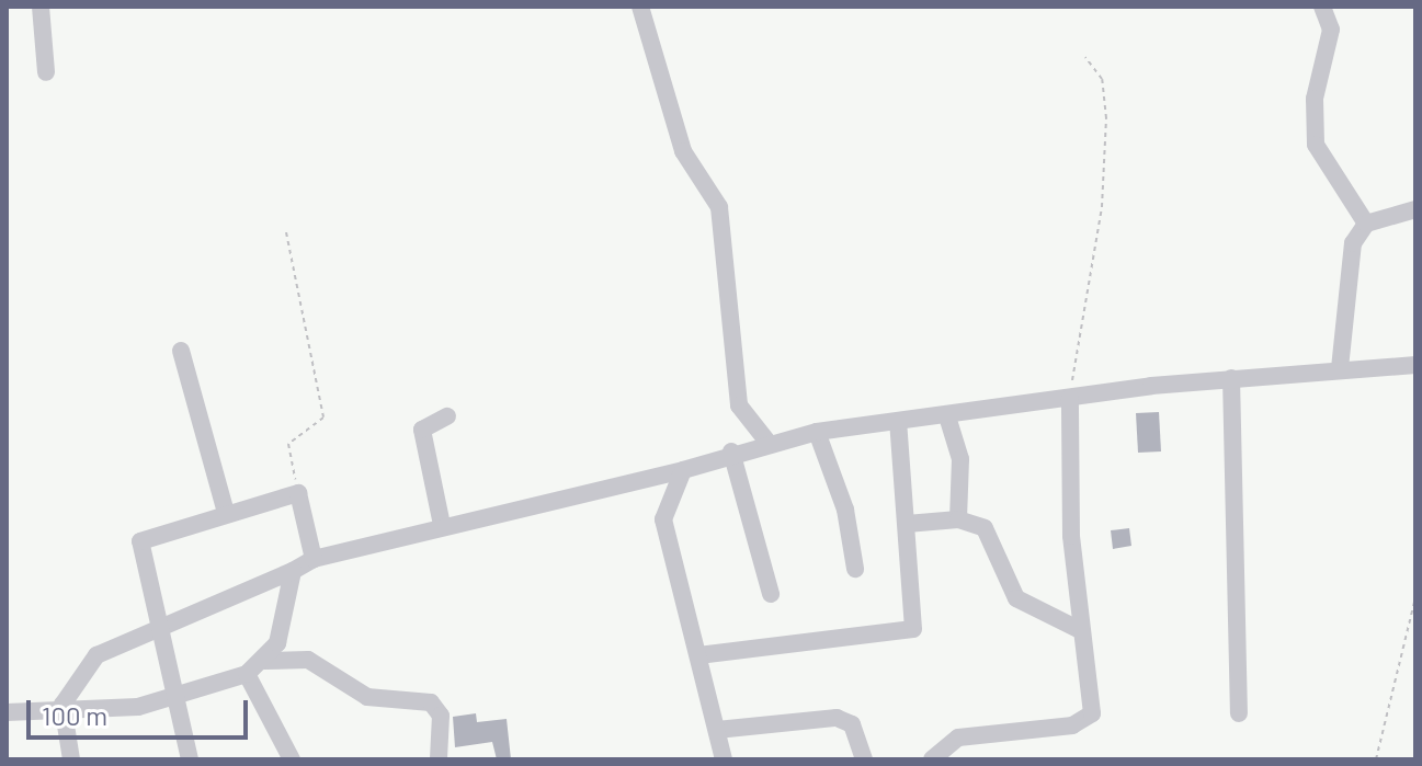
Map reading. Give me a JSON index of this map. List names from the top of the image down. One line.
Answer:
{"scale_bar":"100 m"}
